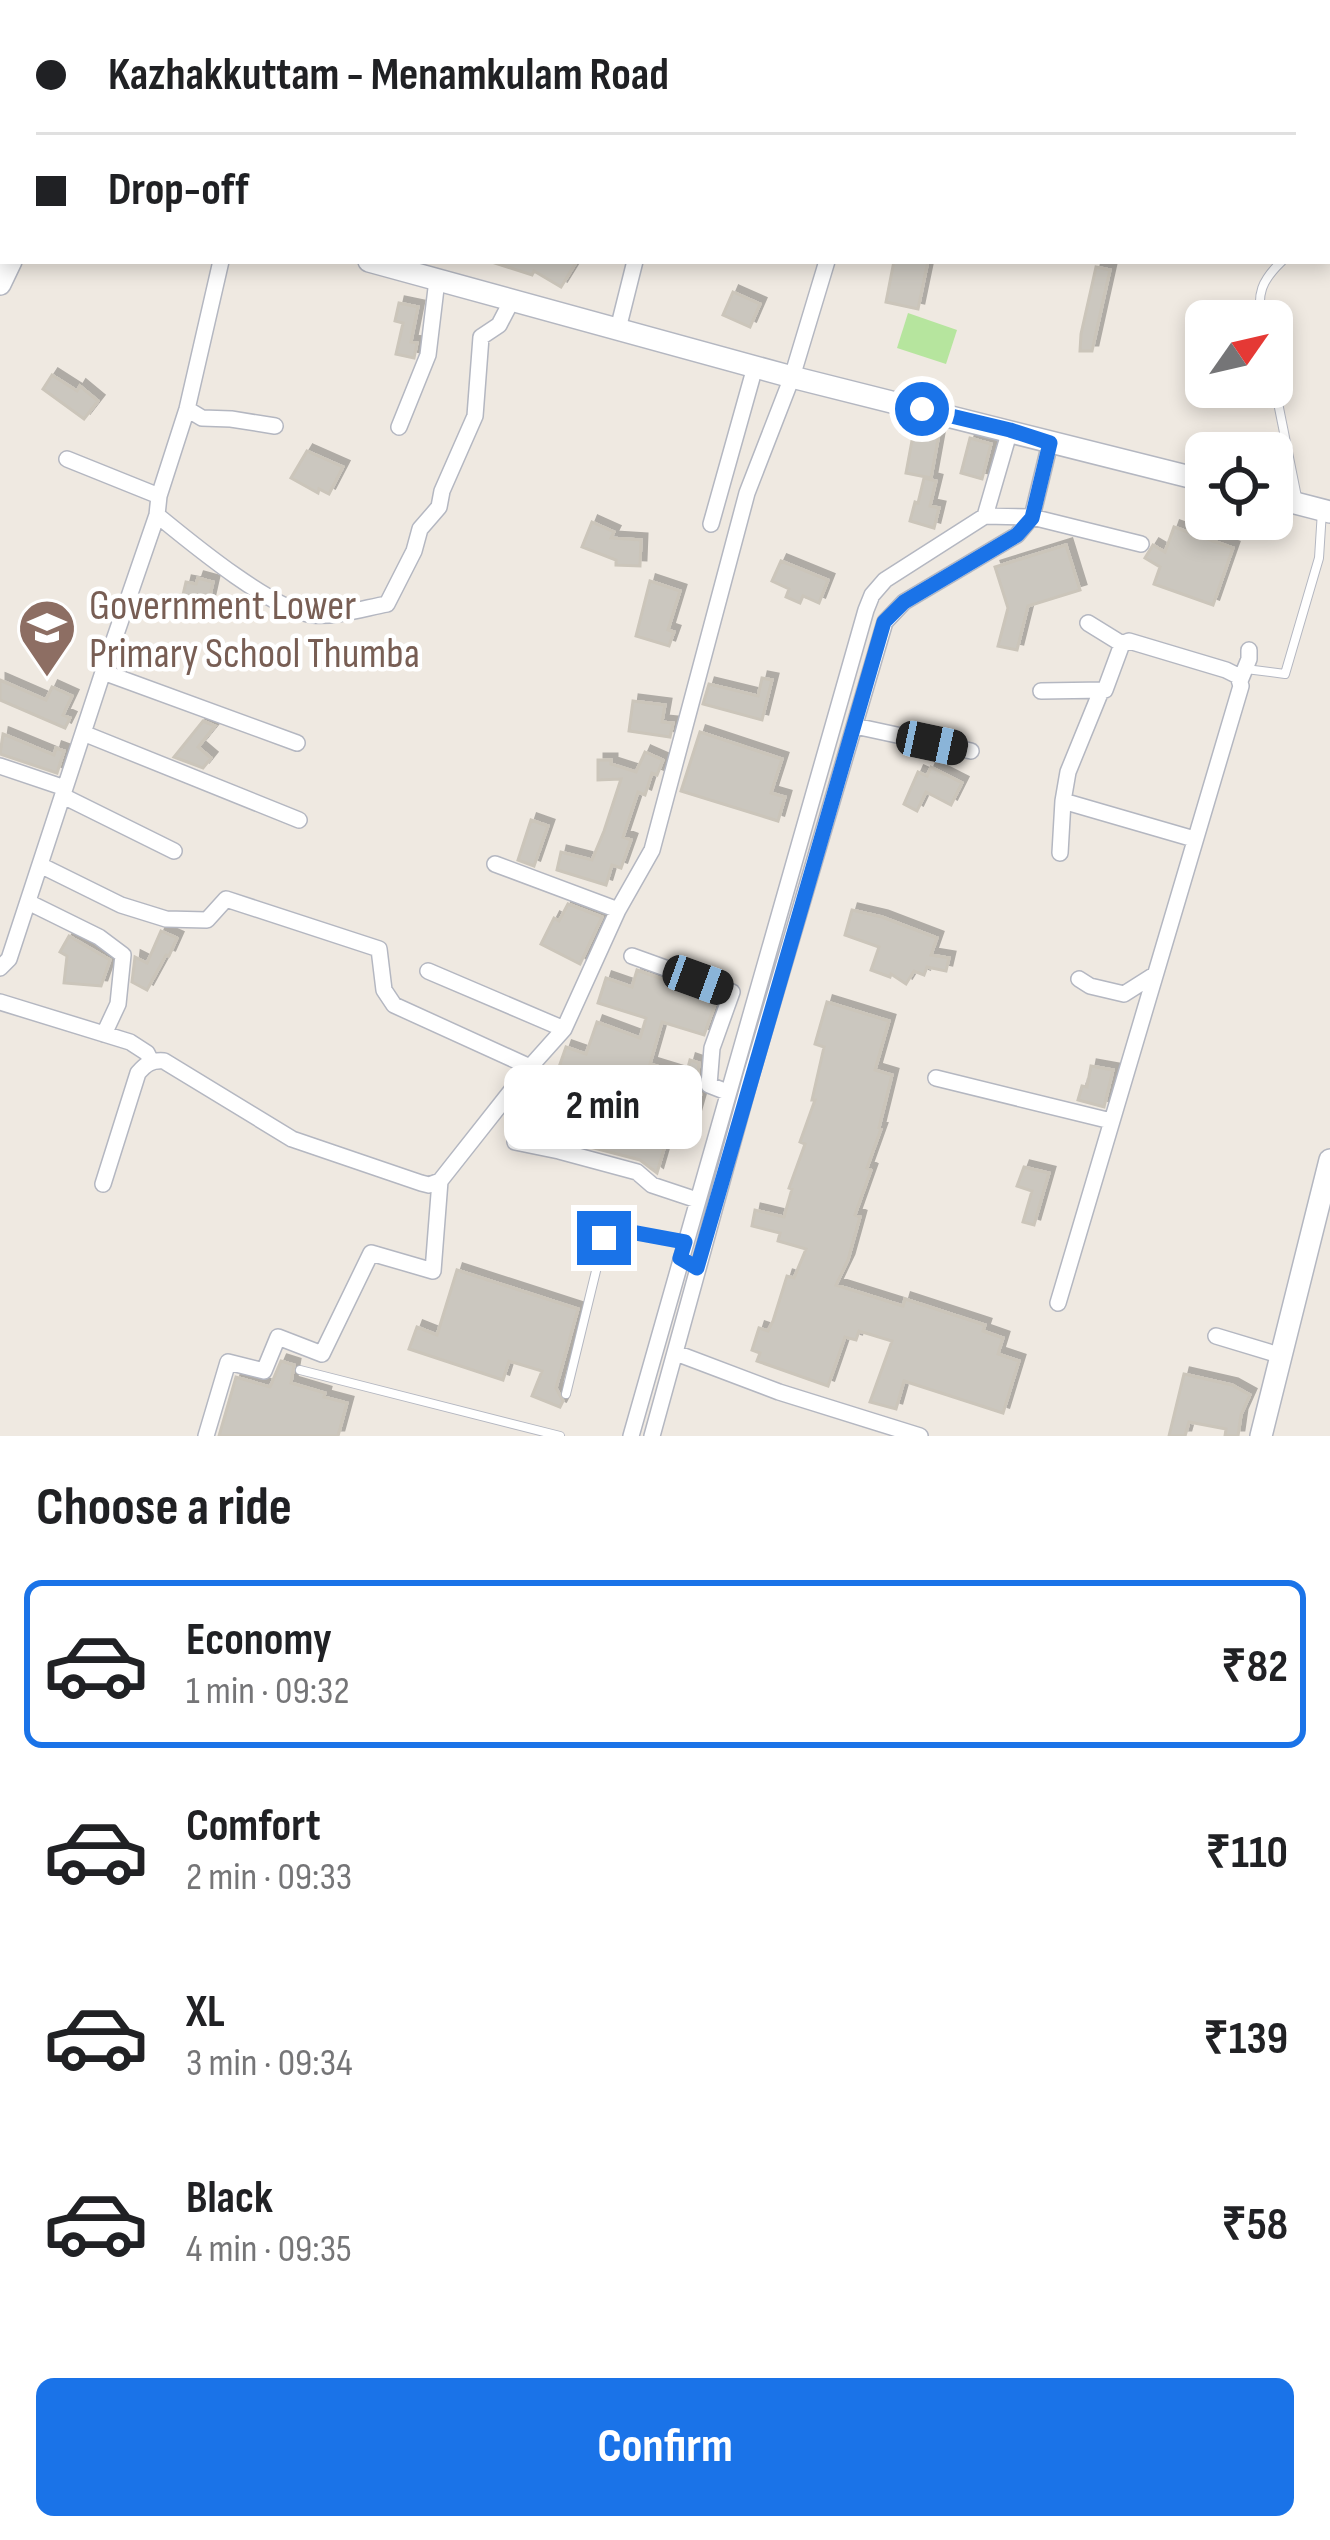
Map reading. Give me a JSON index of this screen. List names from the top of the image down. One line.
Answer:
{"places":{"school or university":["Government Lower Primary School Thumba"]},"north":"top right","page":{"banner":["Kazhakkuttam - Menamkulam Road","Drop-off"],"bubble":"2 min","heading":"Choose a ride","list":[{"name":"Economy","note":"1 min · 09:32","value":"₹82"},{"name":"Comfort","note":"2 min · 09:33","value":"₹110"},{"name":"XL","note":"3 min · 09:34","value":"₹139"},{"name":"Black","note":"4 min · 09:35","value":"₹58"}],"buttons":"Confirm"}}
